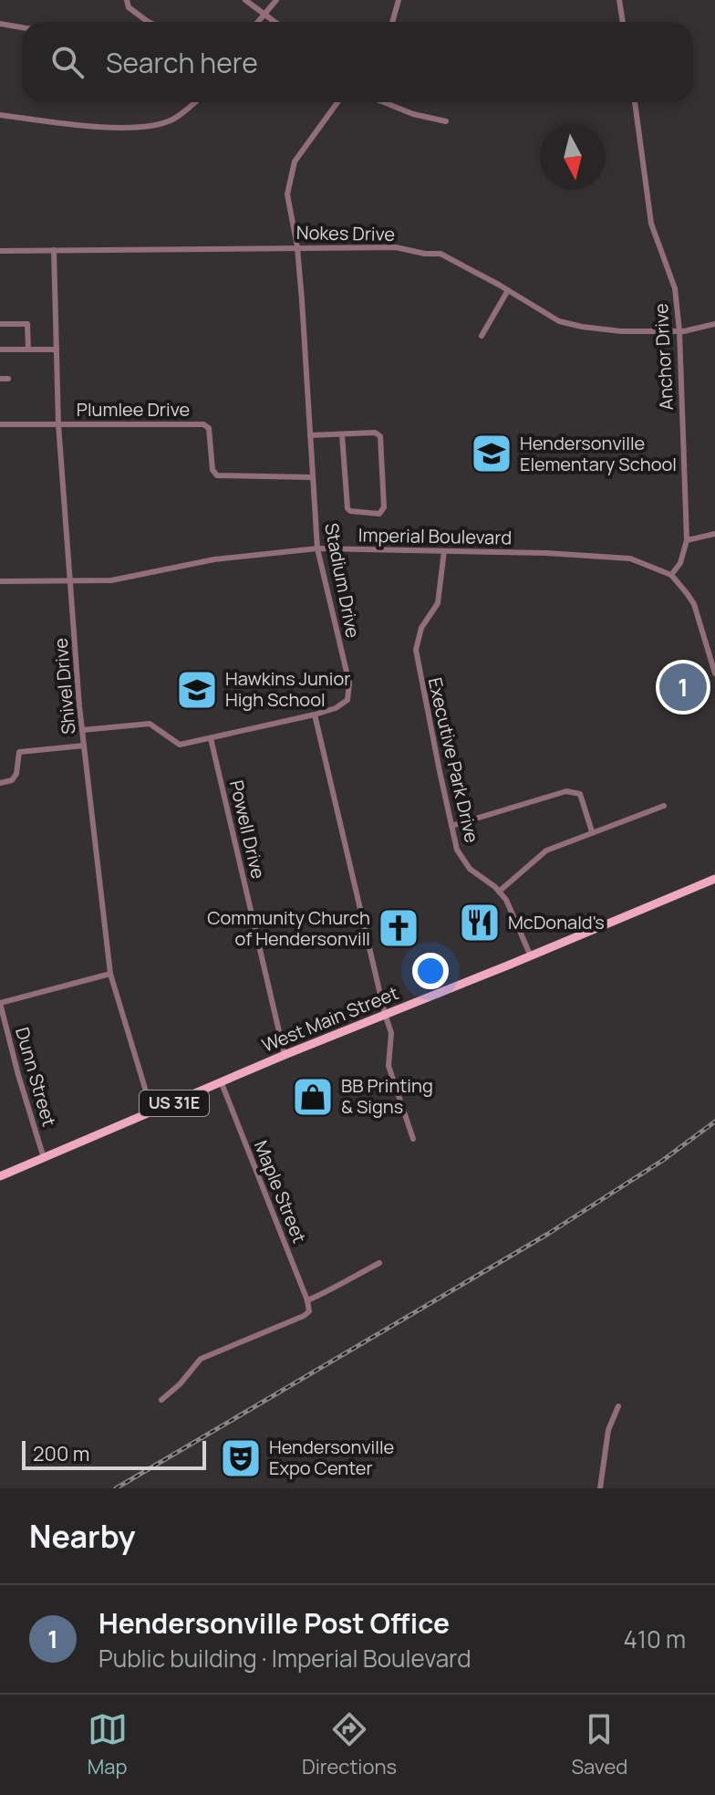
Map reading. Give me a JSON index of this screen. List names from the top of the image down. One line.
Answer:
{"streets":{"main road":["West Main Street","US 31E"],"street":["Nokes Drive","Anchor Drive","Plumlee Drive","Imperial Boulevard","Stadium Drive","Shivel Drive","Executive Park Drive","Powell Drive","Dunn Street","Maple Street"]},"crossings":[["Nokes Drive","Anchor Drive"],["Nokes Drive","Stadium Drive"],["Nokes Drive","Shivel Drive"],["Anchor Drive","Imperial Boulevard"],["Plumlee Drive","Stadium Drive"],["Plumlee Drive","Shivel Drive"],["Imperial Boulevard","Stadium Drive"],["Imperial Boulevard","Shivel Drive"],["Imperial Boulevard","Executive Park Drive"],["Stadium Drive","Shivel Drive"],["Stadium Drive","Powell Drive"],["Shivel Drive","West Main Street"],["Executive Park Drive","West Main Street"],["Powell Drive","West Main Street"],["West Main Street","Dunn Street"],["West Main Street","Maple Street"]],"places":{"school or university":["Hendersonville Elementary School","Hawkins Junior High School"],"restaurant":["McDonald's"],"church":["Community Church of Hendersonvill"],"shop":["BB Printing & Signs"],"theatre":["Hendersonville Expo Center"]},"scale_bar":"200 m","north":"bottom","page":{"search":"Search here","pins":"1","scale":"200 m","heading":"Nearby","list":[{"mark":"1","name":"Hendersonville Post Office","note":"Public building · Imperial Boulevard","value":"410 m"}],"nav":["Map","Directions","Saved"]}}
